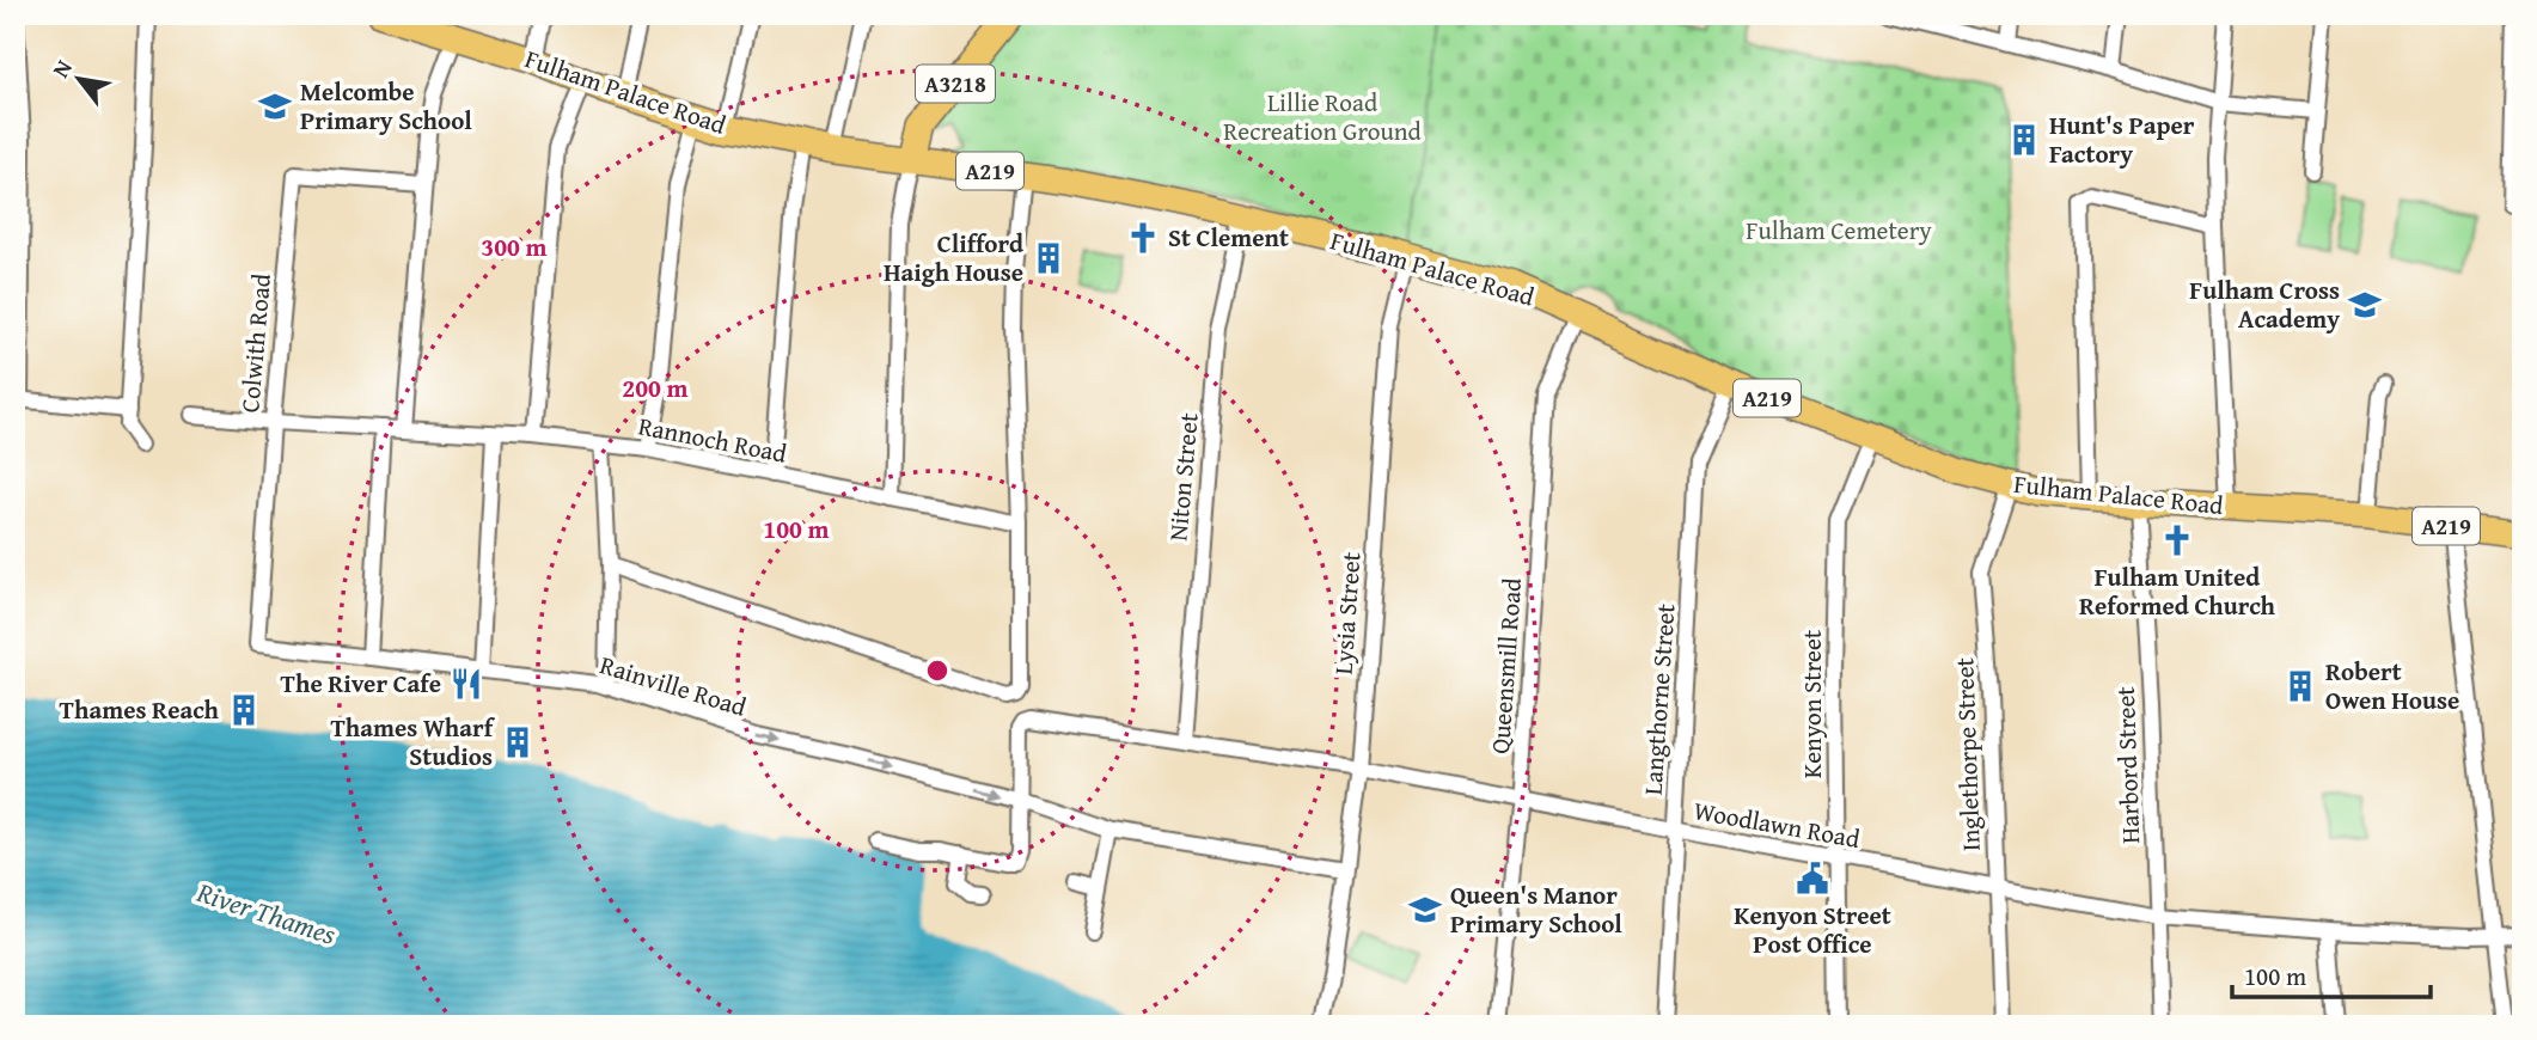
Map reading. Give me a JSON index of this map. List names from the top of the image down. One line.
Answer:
{"streets":{"main road":["A3218","Fulham Palace Road","A219"],"street":["Colwith Road","Rannoch Road","Niton Street","Lysia Street","Queensmill Road","Rainville Road","Langthorne Street","Kenyon Street","Inglethorpe Street","Harbord Street","Woodlawn Road"]},"crossings":[["A3218","Fulham Palace Road"],["Fulham Palace Road","Niton Street"],["Fulham Palace Road","Lysia Street"],["Fulham Palace Road","Queensmill Road"],["Fulham Palace Road","Langthorne Street"],["Fulham Palace Road","Kenyon Street"],["Fulham Palace Road","Inglethorpe Street"],["Fulham Palace Road","Harbord Street"],["Colwith Road","Rannoch Road"],["Colwith Road","Rainville Road"],["Niton Street","Woodlawn Road"],["Lysia Street","Rainville Road"],["Lysia Street","Woodlawn Road"],["Queensmill Road","Woodlawn Road"],["Rainville Road","Woodlawn Road"],["Langthorne Street","Woodlawn Road"],["Kenyon Street","Woodlawn Road"],["Inglethorpe Street","Woodlawn Road"],["Harbord Street","Woodlawn Road"]],"one_way":["Rainville Road"],"water":["River Thames"],"parks":["Lillie Road Recreation Ground","Fulham Cemetery"],"places":{"school or university":["Melcombe Primary School","Fulham Cross Academy","Queen's Manor Primary School"],"building":["Hunt's Paper Factory","Clifford Haigh House","Robert Owen House","Thames Reach","Thames Wharf Studios"],"church":["St Clement","Fulham United Reformed Church"],"restaurant":["The River Cafe"],"public building":["Kenyon Street Post Office"]},"scale_bar":"100 m","north":"top left","rings":["300 m","200 m","100 m"]}
